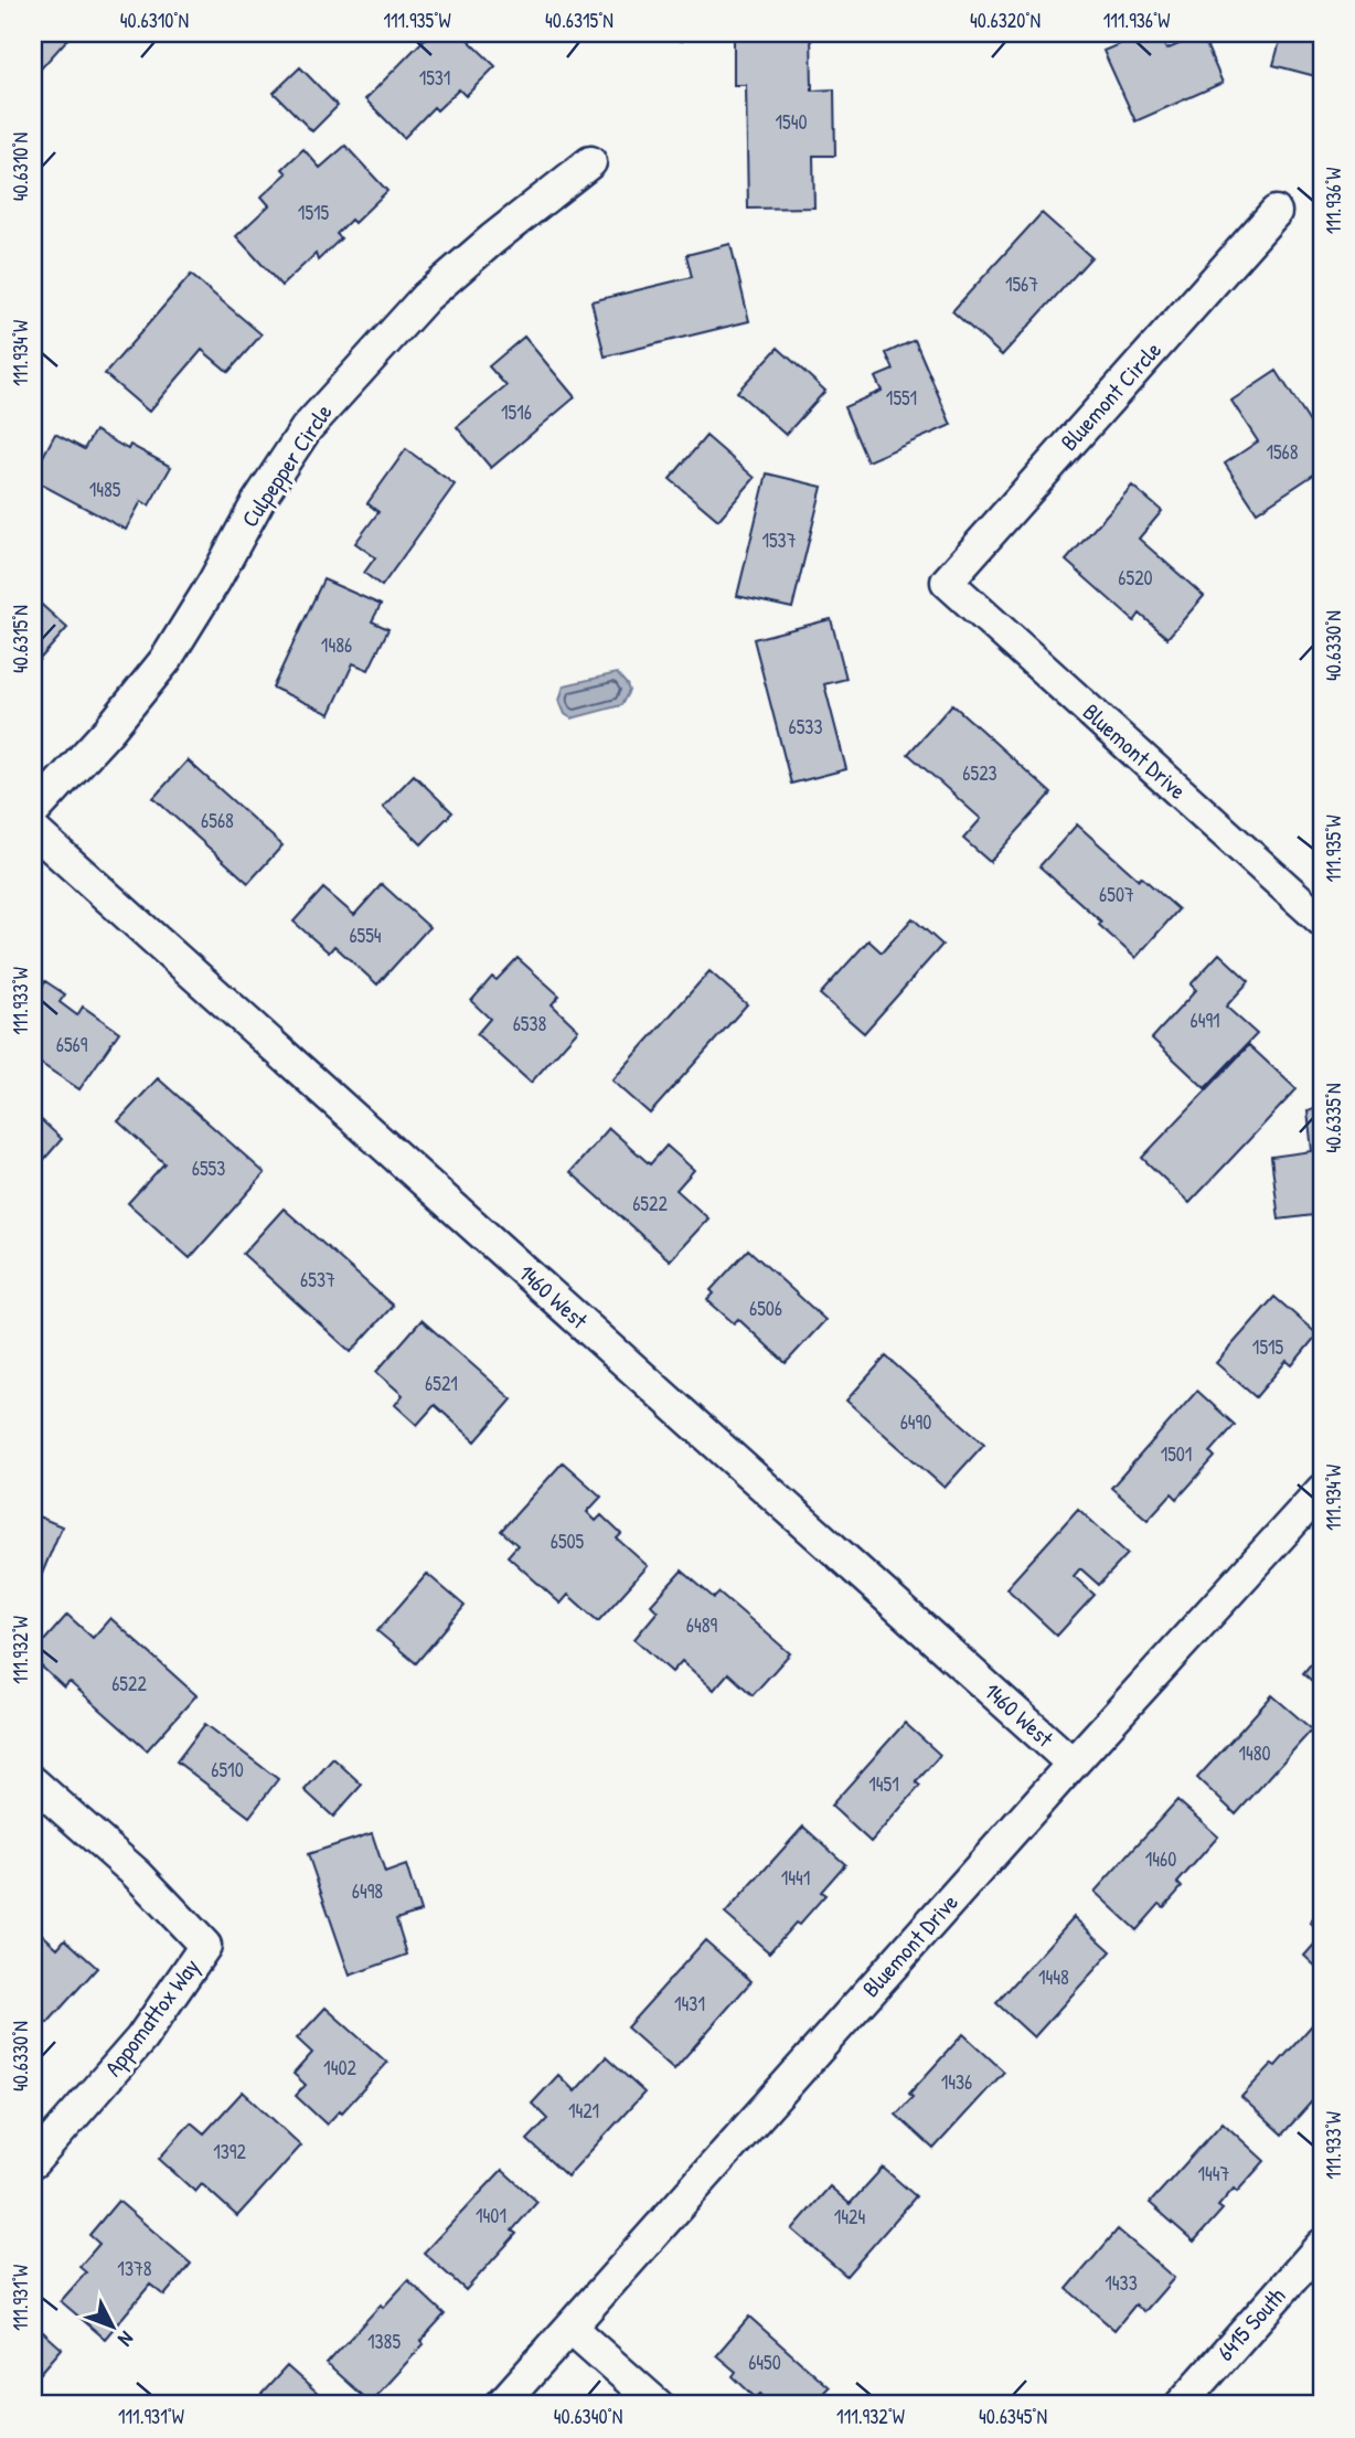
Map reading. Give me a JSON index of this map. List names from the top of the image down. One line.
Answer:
{"streets":{"street":["Bluemont Circle","Culpepper Circle","Bluemont Drive","1460 West","Appomattox Way","6415 South"]},"crossings":[["Bluemont Circle","Bluemont Drive"],["Bluemont Drive","1460 West"]],"house_numbers":["1531","1540","1515","1567","1551","1516","1568","1485","1537","6520","1486","6533","6523","6568","6507","6554","6491","6538","6569","6553","6522","6537","6506","1515","6521","6490","1501","6505","6489","6522","1480","6510","1451","1460","1441","6498","1448","1431","1402","1436","1421","1392","1447","1401","1424","1378","1433","1385","6450"],"north":"bottom right","coordinates":["40.6310°N","111.935°W","40.6315°N","40.6320°N","111.936°W","111.934°W","40.6330°N","111.933°W","40.6335°N","111.932°W","111.931°W","40.6340°N","40.6345°N"]}
